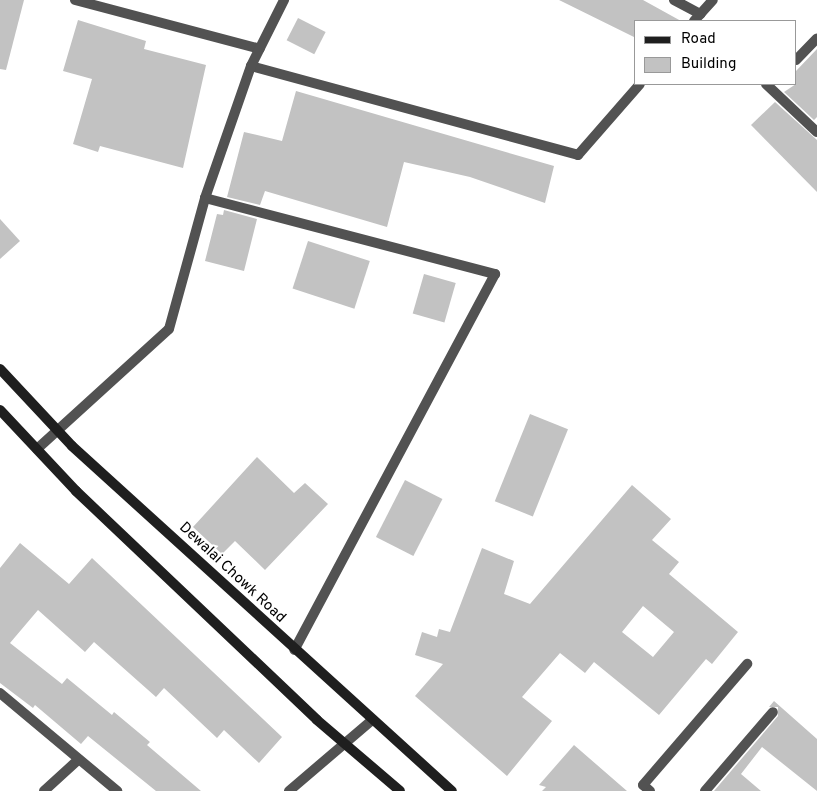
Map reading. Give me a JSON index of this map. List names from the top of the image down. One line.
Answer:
{"streets":{"main road":["Dewalai Chowk Road"]},"legend":["Road","Building"]}
